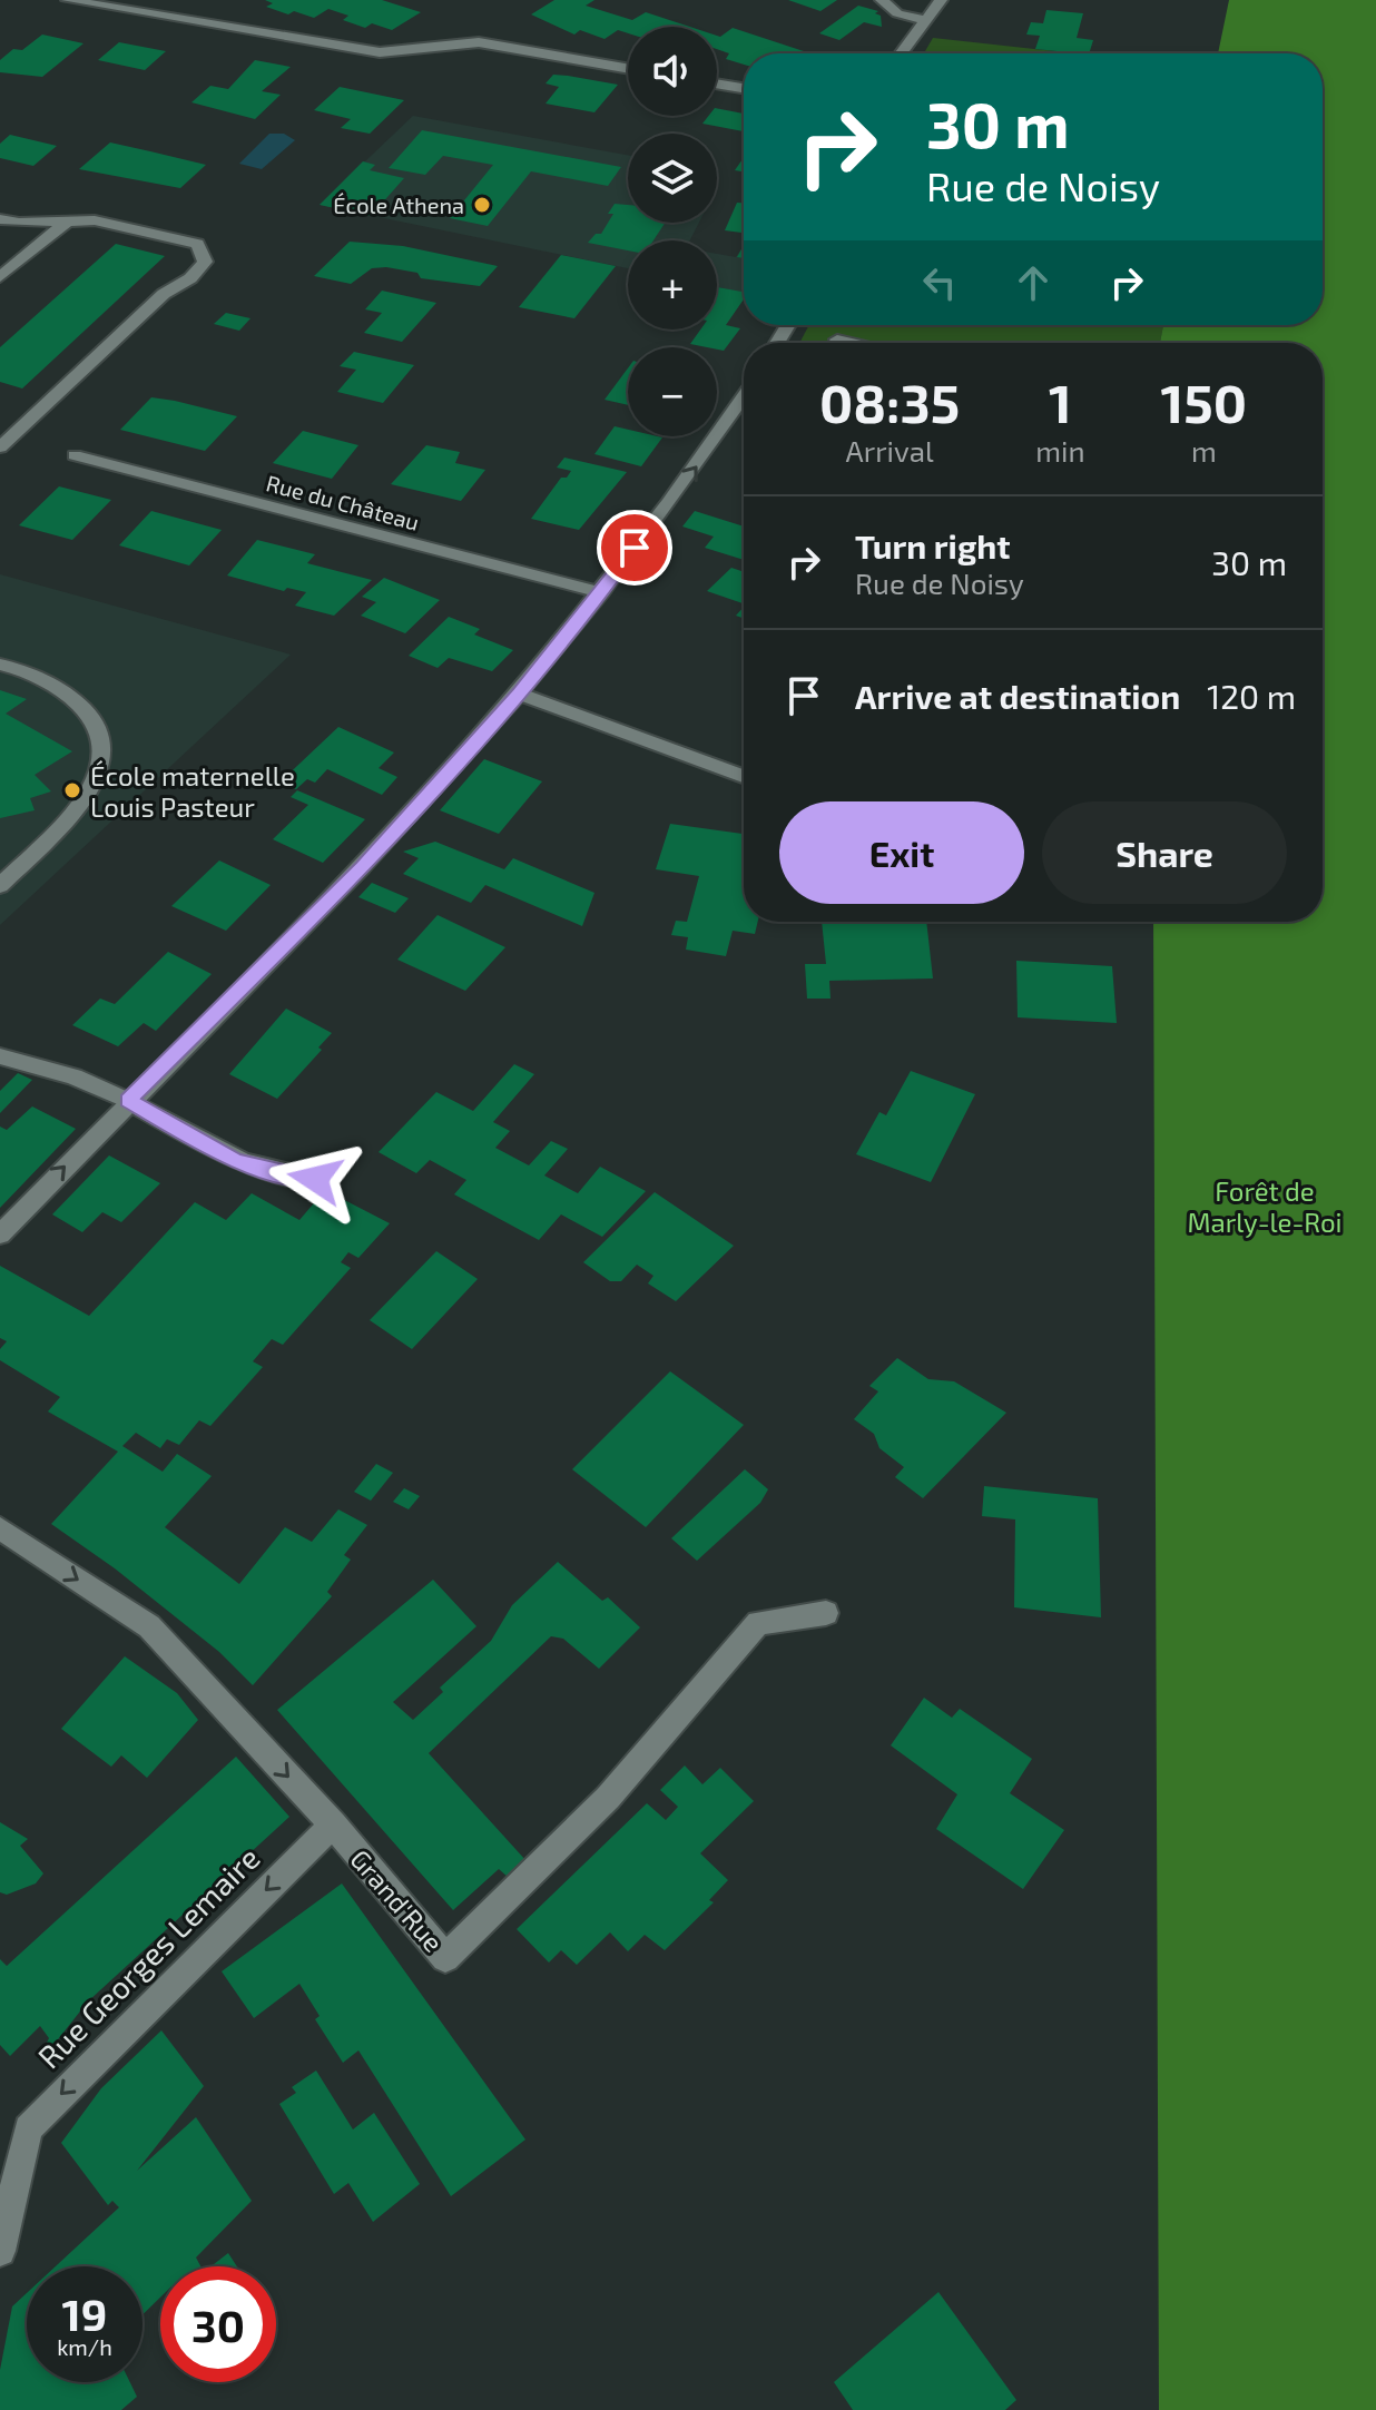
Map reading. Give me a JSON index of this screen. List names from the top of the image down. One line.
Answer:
{"streets":{"street":["Rue du Château","Grand'Rue","Rue Georges Lemaire"]},"crossings":[["Grand'Rue","Rue Georges Lemaire"]],"one_way":["Grand'Rue","Rue Georges Lemaire"],"parks":["Forêt de Marly-le-Roi"],"places":["École Athena","École maternelle Louis Pasteur"],"page":{"map_buttons":["+","−"],"turn":["30 m","Rue de Noisy"],"eta":["08:35","Arrival","1","min","150","m"],"list":[{"name":"Turn right","note":"Rue de Noisy","value":"30 m"},{"name":"Arrive at destination","value":"120 m"}],"buttons":["Exit","Share"],"speed":"19 km/h","limit":"30"}}
